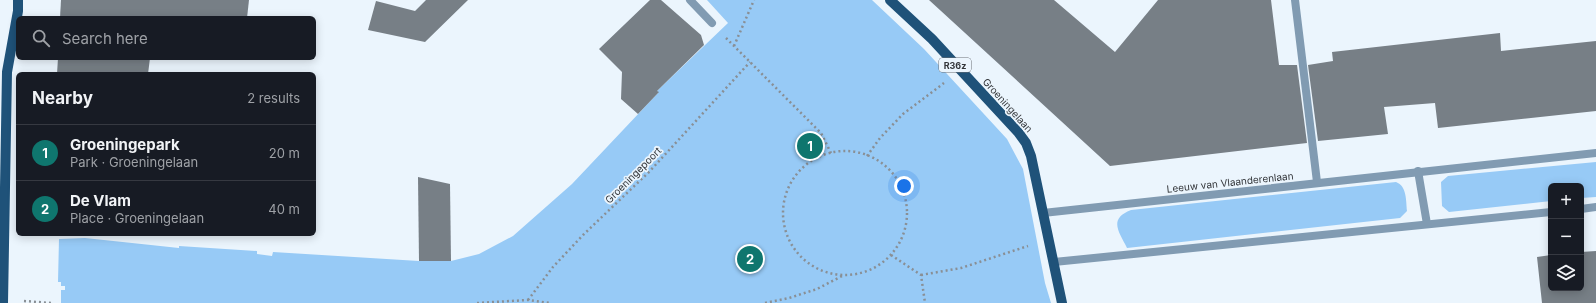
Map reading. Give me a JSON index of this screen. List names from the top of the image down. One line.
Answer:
{"streets":{"main road":["R36z","Groeningelaan"],"street":["Leeuw van Vlaanderenlaan"],"path":["Groeningepoort"]},"crossings":[["Groeningelaan","Leeuw van Vlaanderenlaan"]],"page":{"search":"Search here","heading":["Nearby","2 results"],"list":[{"mark":"1","name":"Groeningepark","note":"Park · Groeningelaan","value":"20 m"},{"mark":"2","name":"De Vlam","note":"Place · Groeningelaan","value":"40 m"}],"pins":["1","2"],"map_buttons":["+","−"]}}
